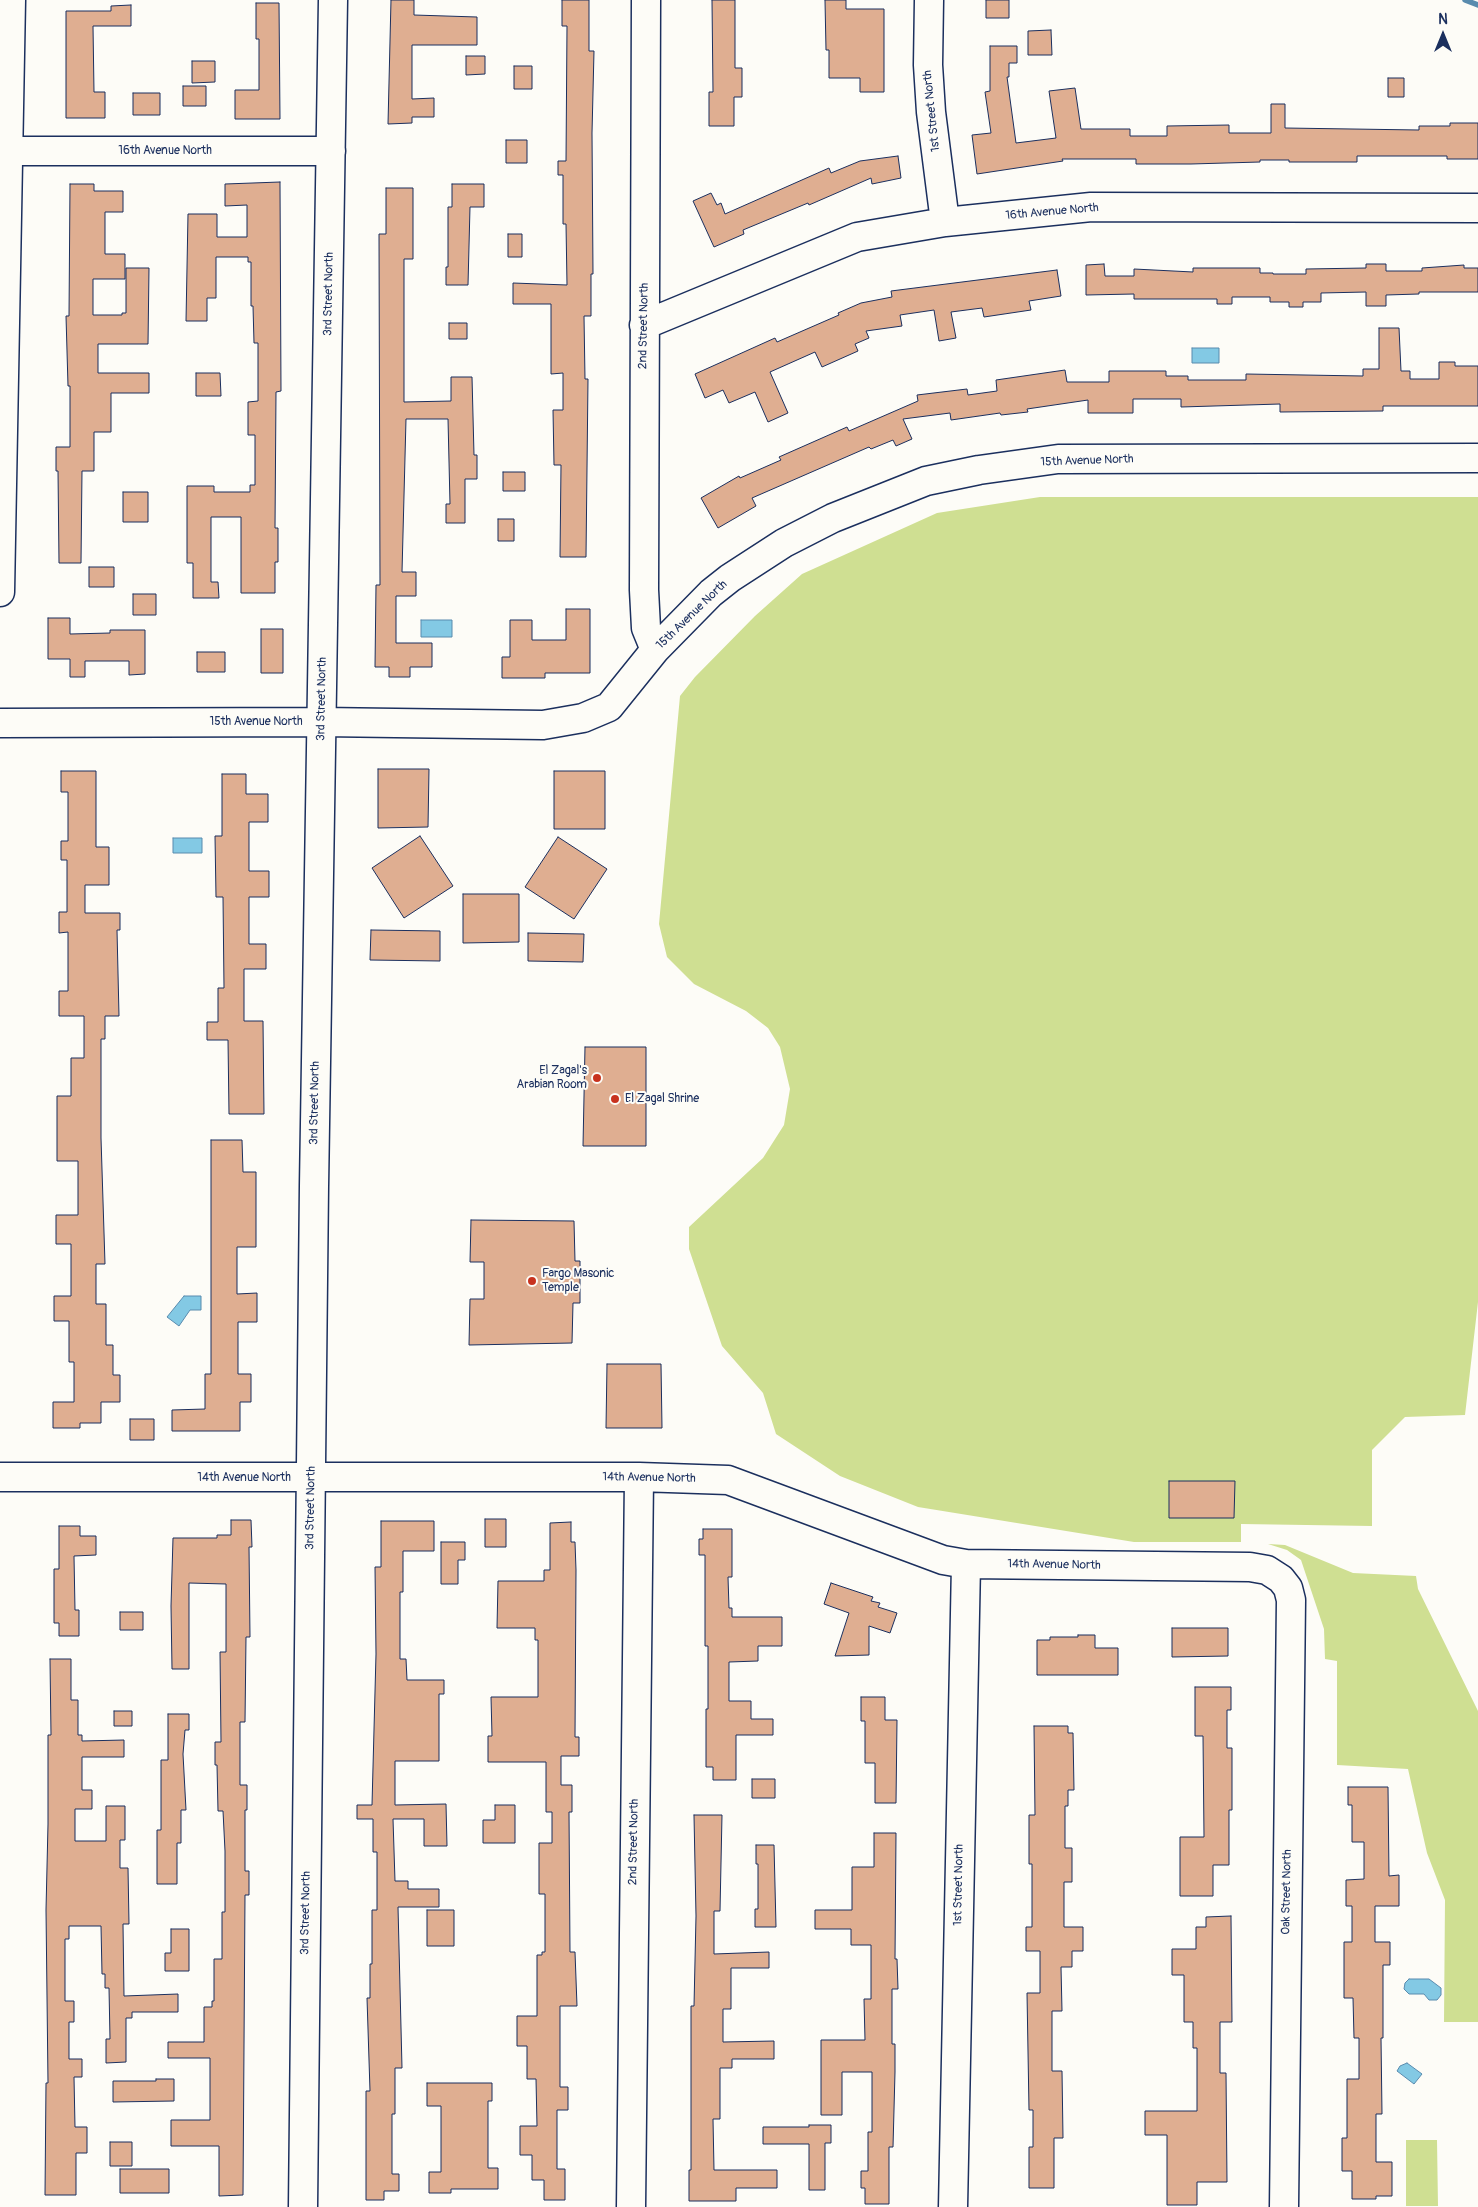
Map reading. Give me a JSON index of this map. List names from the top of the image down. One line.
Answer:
{"streets":{"street":["1st Street North","16th Avenue North","3rd Street North","2nd Street North","15th Avenue North","14th Avenue North","Oak Street North"]},"crossings":[["1st Street North","16th Avenue North"],["1st Street North","14th Avenue North"],["16th Avenue North","3rd Street North"],["16th Avenue North","2nd Street North"],["3rd Street North","15th Avenue North"],["3rd Street North","14th Avenue North"],["2nd Street North","15th Avenue North"],["2nd Street North","14th Avenue North"],["14th Avenue North","Oak Street North"]],"places":["El Zagal's Arabian Room","El Zagal Shrine","Fargo Masonic Temple"],"north":"top"}
